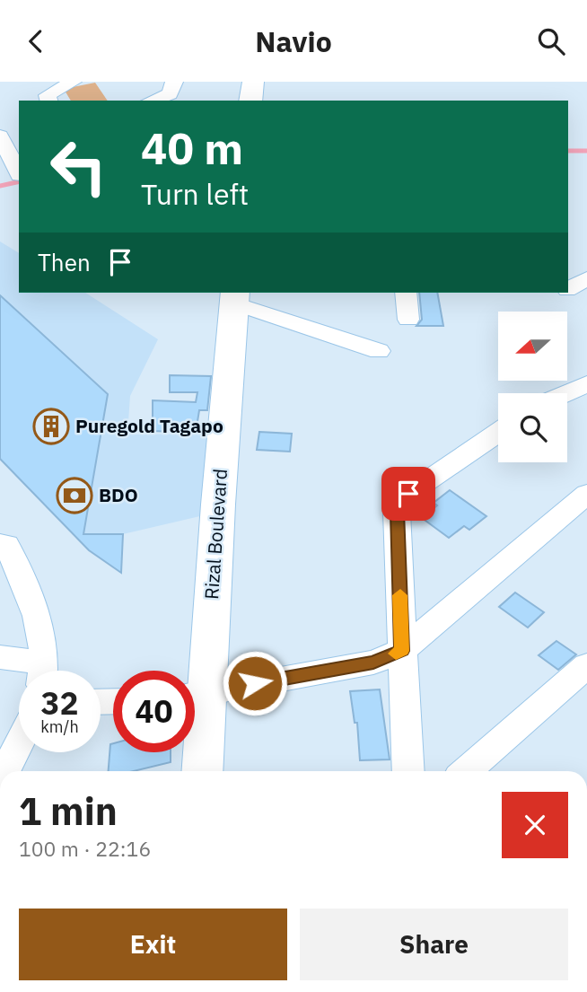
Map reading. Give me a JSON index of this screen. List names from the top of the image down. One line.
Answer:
{"streets":{"main road":["Rizal Boulevard"]},"places":{"building":["Puregold Tagapo"],"bank":["BDO"]},"north":"left","page":{"header":"Navio","turn":["40 m","Turn left"],"then":"Then","speed":"32 km/h","limit":"40","heading":["1 min","100 m · 22:16"],"buttons":["Exit","Share"]}}
